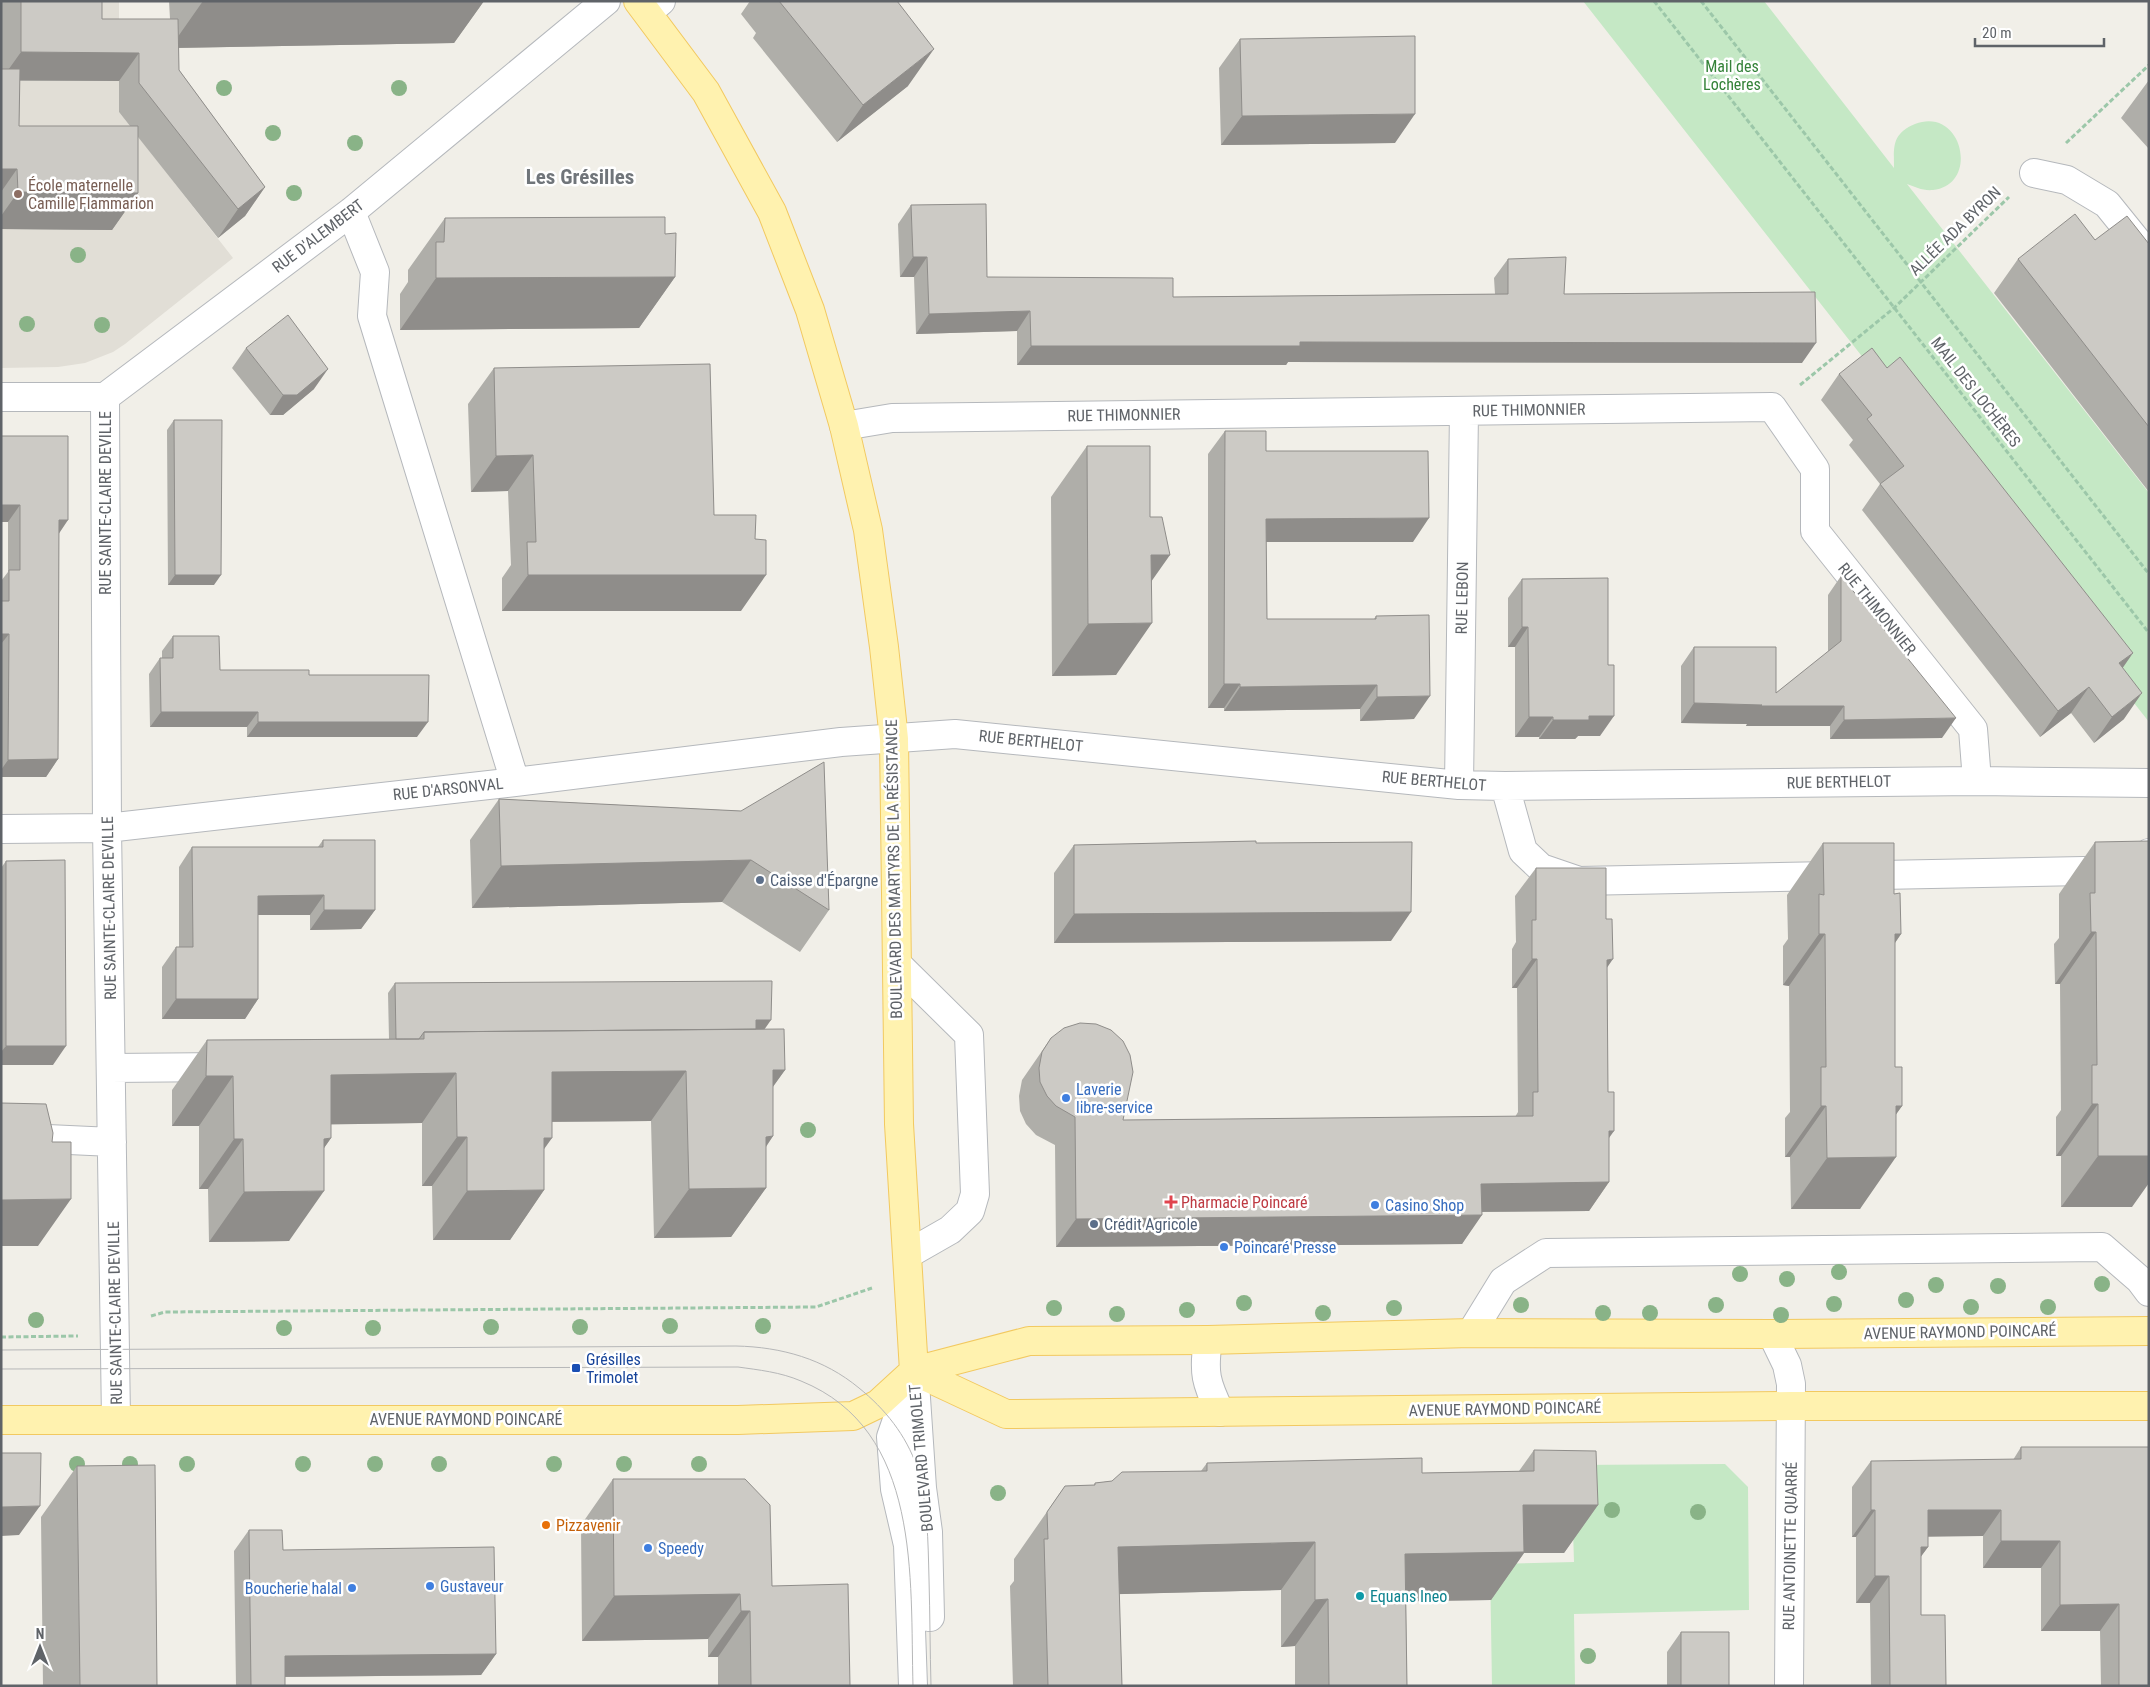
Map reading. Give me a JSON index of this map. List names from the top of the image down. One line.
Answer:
{"streets":{"main road":["BOULEVARD DES MARTYRS DE LA RÉSISTANCE","AVENUE RAYMOND POINCARÉ"],"street":["RUE D'ALEMBERT","RUE THIMONNIER","RUE SAINTE-CLAIRE DEVILLE","RUE LEBON","RUE BERTHELOT","RUE D'ARSONVAL","BOULEVARD TRIMOLET","RUE ANTOINETTE QUARRÉ"],"path":["ALLÉE ADA BYRON","MAIL DES LOCHÈRES"]},"crossings":[["ALLÉE ADA BYRON","MAIL DES LOCHÈRES"],["ALLÉE ADA BYRON","RUE THIMONNIER"],["RUE D'ALEMBERT","RUE SAINTE-CLAIRE DEVILLE"],["RUE THIMONNIER","RUE LEBON"],["RUE THIMONNIER","RUE BERTHELOT"],["RUE THIMONNIER","BOULEVARD DES MARTYRS DE LA RÉSISTANCE"],["RUE SAINTE-CLAIRE DEVILLE","RUE D'ARSONVAL"],["RUE SAINTE-CLAIRE DEVILLE","AVENUE RAYMOND POINCARÉ"],["RUE LEBON","RUE BERTHELOT"],["RUE BERTHELOT","RUE D'ARSONVAL"],["RUE BERTHELOT","BOULEVARD DES MARTYRS DE LA RÉSISTANCE"],["RUE D'ARSONVAL","BOULEVARD DES MARTYRS DE LA RÉSISTANCE"],["BOULEVARD DES MARTYRS DE LA RÉSISTANCE","AVENUE RAYMOND POINCARÉ"],["BOULEVARD DES MARTYRS DE LA RÉSISTANCE","BOULEVARD TRIMOLET"],["AVENUE RAYMOND POINCARÉ","BOULEVARD TRIMOLET"],["AVENUE RAYMOND POINCARÉ","RUE ANTOINETTE QUARRÉ"]],"districts":["Les Grésilles"],"parks":["Mail des Lochères"],"places":{"other":["École maternelle Camille Flammarion","Caisse d'Épargne","Laverie libre-service","Casino Shop","Crédit Agricole","Poincaré Presse","Pizzavenir","Speedy","Gustaveur","Boucherie halal","Equans Ineo"],"health":["Pharmacie Poincaré"],"transit":["Grésilles Trimolet"]},"scale_bar":"20 m","north":"top"}
